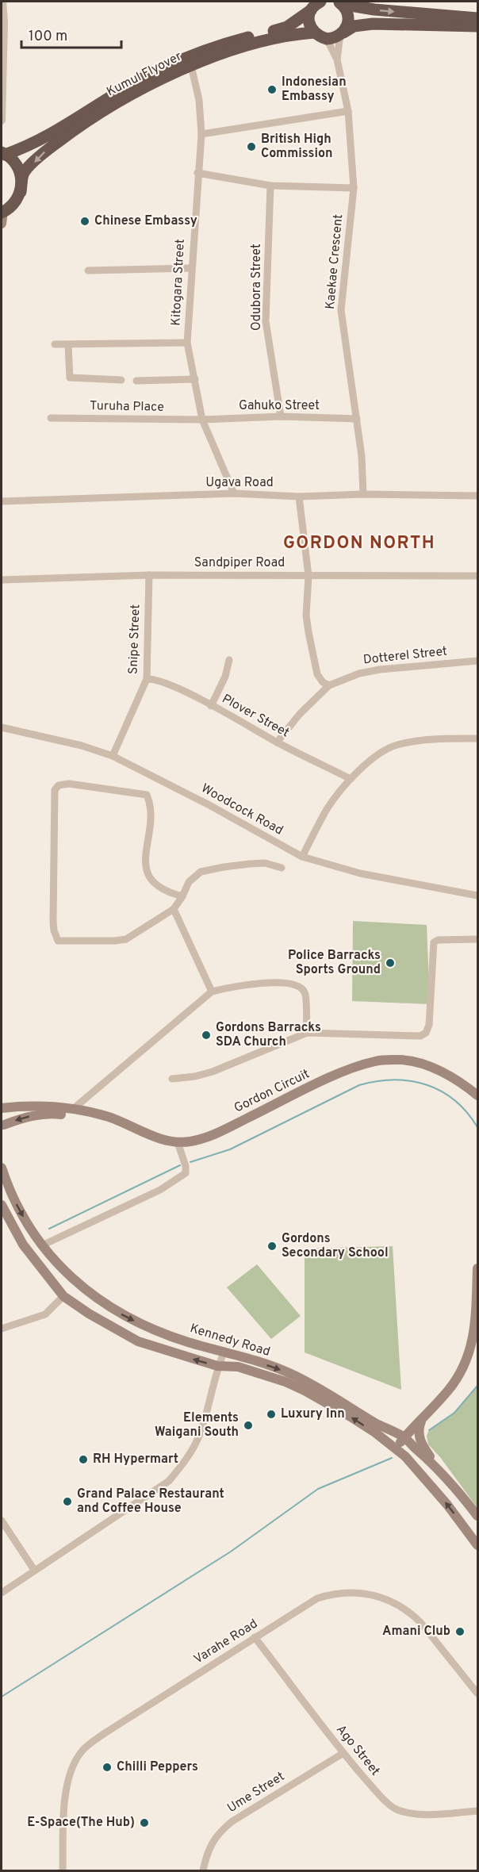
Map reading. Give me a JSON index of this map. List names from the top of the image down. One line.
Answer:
{"streets":{"highway":["Kumul Flyover"],"main road":["Gordon Circuit","Kennedy Road"],"street":["Kaekae Crescent","Kitogara Street","Odubora Street","Gahuko Street","Turuha Place","Ugava Road","Sandpiper Road","Snipe Street","Dotterel Street","Plover Street","Woodcock Road","Varahe Road","Ago Street","Ume Street"]},"crossings":[["Kumul Flyover","Kitogara Street"],["Kaekae Crescent","Gahuko Street"],["Kaekae Crescent","Ugava Road"],["Kitogara Street","Gahuko Street"],["Kitogara Street","Turuha Place"],["Kitogara Street","Ugava Road"],["Odubora Street","Gahuko Street"],["Gahuko Street","Turuha Place"],["Sandpiper Road","Snipe Street"],["Snipe Street","Plover Street"],["Snipe Street","Woodcock Road"],["Dotterel Street","Plover Street"],["Varahe Road","Ago Street"],["Ago Street","Ume Street"]],"districts":["GORDON NORTH"],"places":["Indonesian Embassy","British High Commission","Chinese Embassy","Police Barracks Sports Ground","Gordons Barracks SDA Church","Gordons Secondary School","Luxury Inn","Elements Waigani South","RH Hypermart","Grand Palace Restaurant and Coffee House","Amani Club","Chilli Peppers","E-Space(The Hub)"],"scale_bar":"100 m"}
